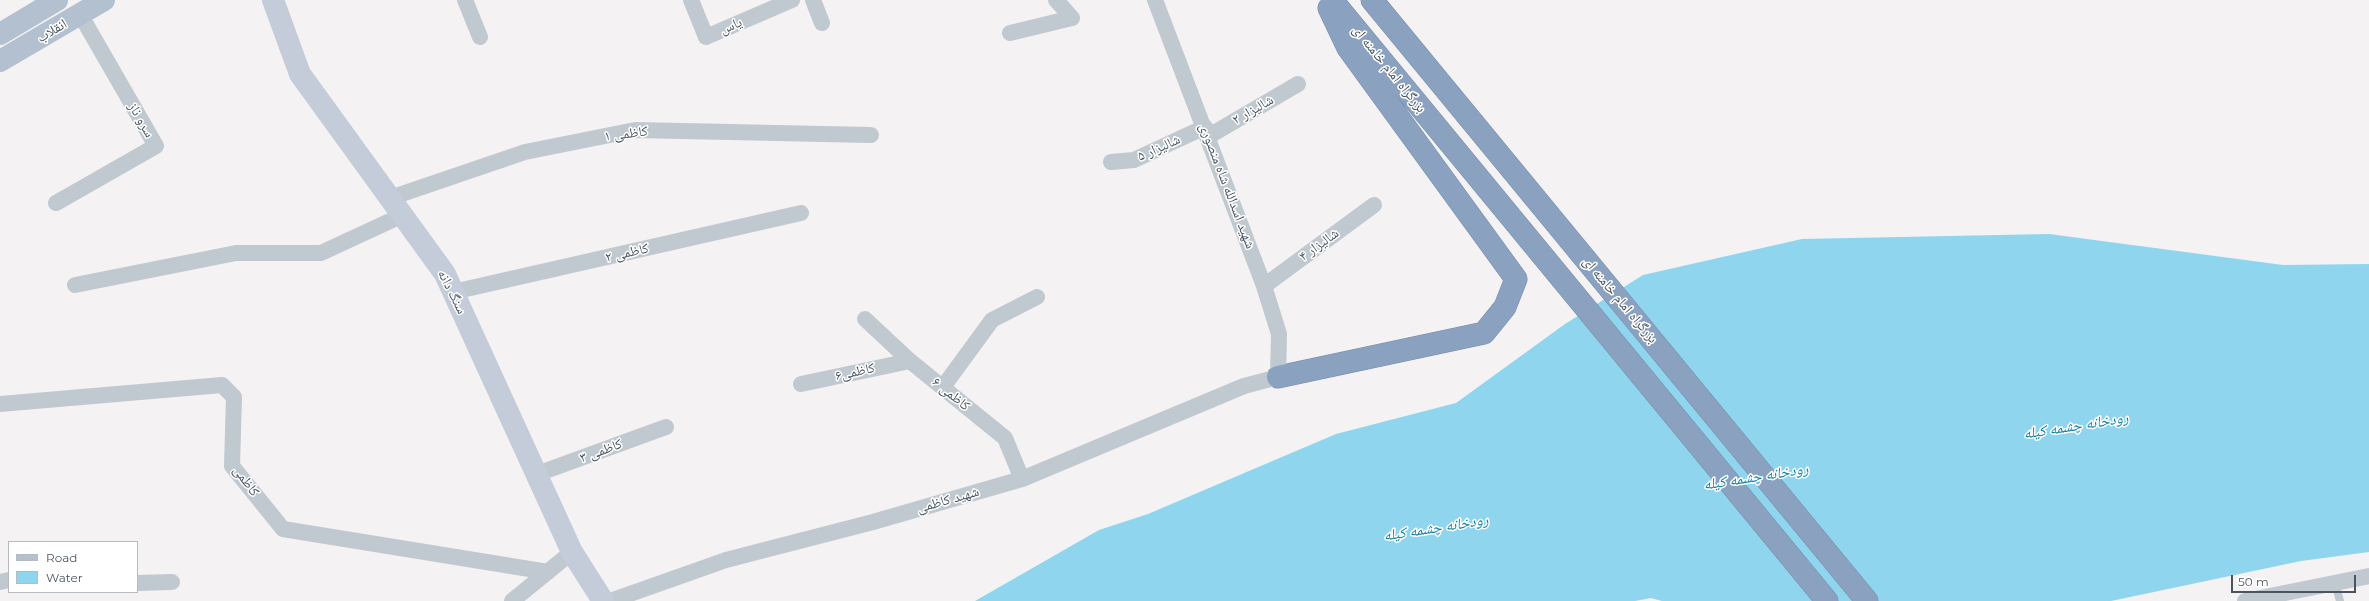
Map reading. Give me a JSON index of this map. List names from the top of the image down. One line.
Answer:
{"streets":{"highway":["بزرگراه امام خامنه ای"],"main road":["انقلاب"],"street":["یاس","شالیزار ۲","سرو ناز","کاظمی ۱","شالیزار ۵","شهید اسدالله شاه منصوری","شالیزار ۴","کاظمی ۲","سنگ دانه","کاظمی۶","کاظمی ۶","کاظمی ۳","کاظمی","شهید کاظمی"]},"crossings":[["انقلاب","سرو ناز"],["شالیزار ۲","شالیزار ۵"],["شالیزار ۲","شهید اسدالله شاه منصوری"],["کاظمی ۱","سنگ دانه"],["شالیزار ۵","شهید اسدالله شاه منصوری"],["شهید اسدالله شاه منصوری","شالیزار ۴"],["شهید اسدالله شاه منصوری","شهید کاظمی"],["کاظمی ۲","سنگ دانه"],["سنگ دانه","کاظمی ۳"],["کاظمی۶","کاظمی ۶"],["کاظمی ۶","شهید کاظمی"]],"water":["رودخانه چشمه کیله"],"legend":["Road","Water"],"scale_bar":"50 m"}
